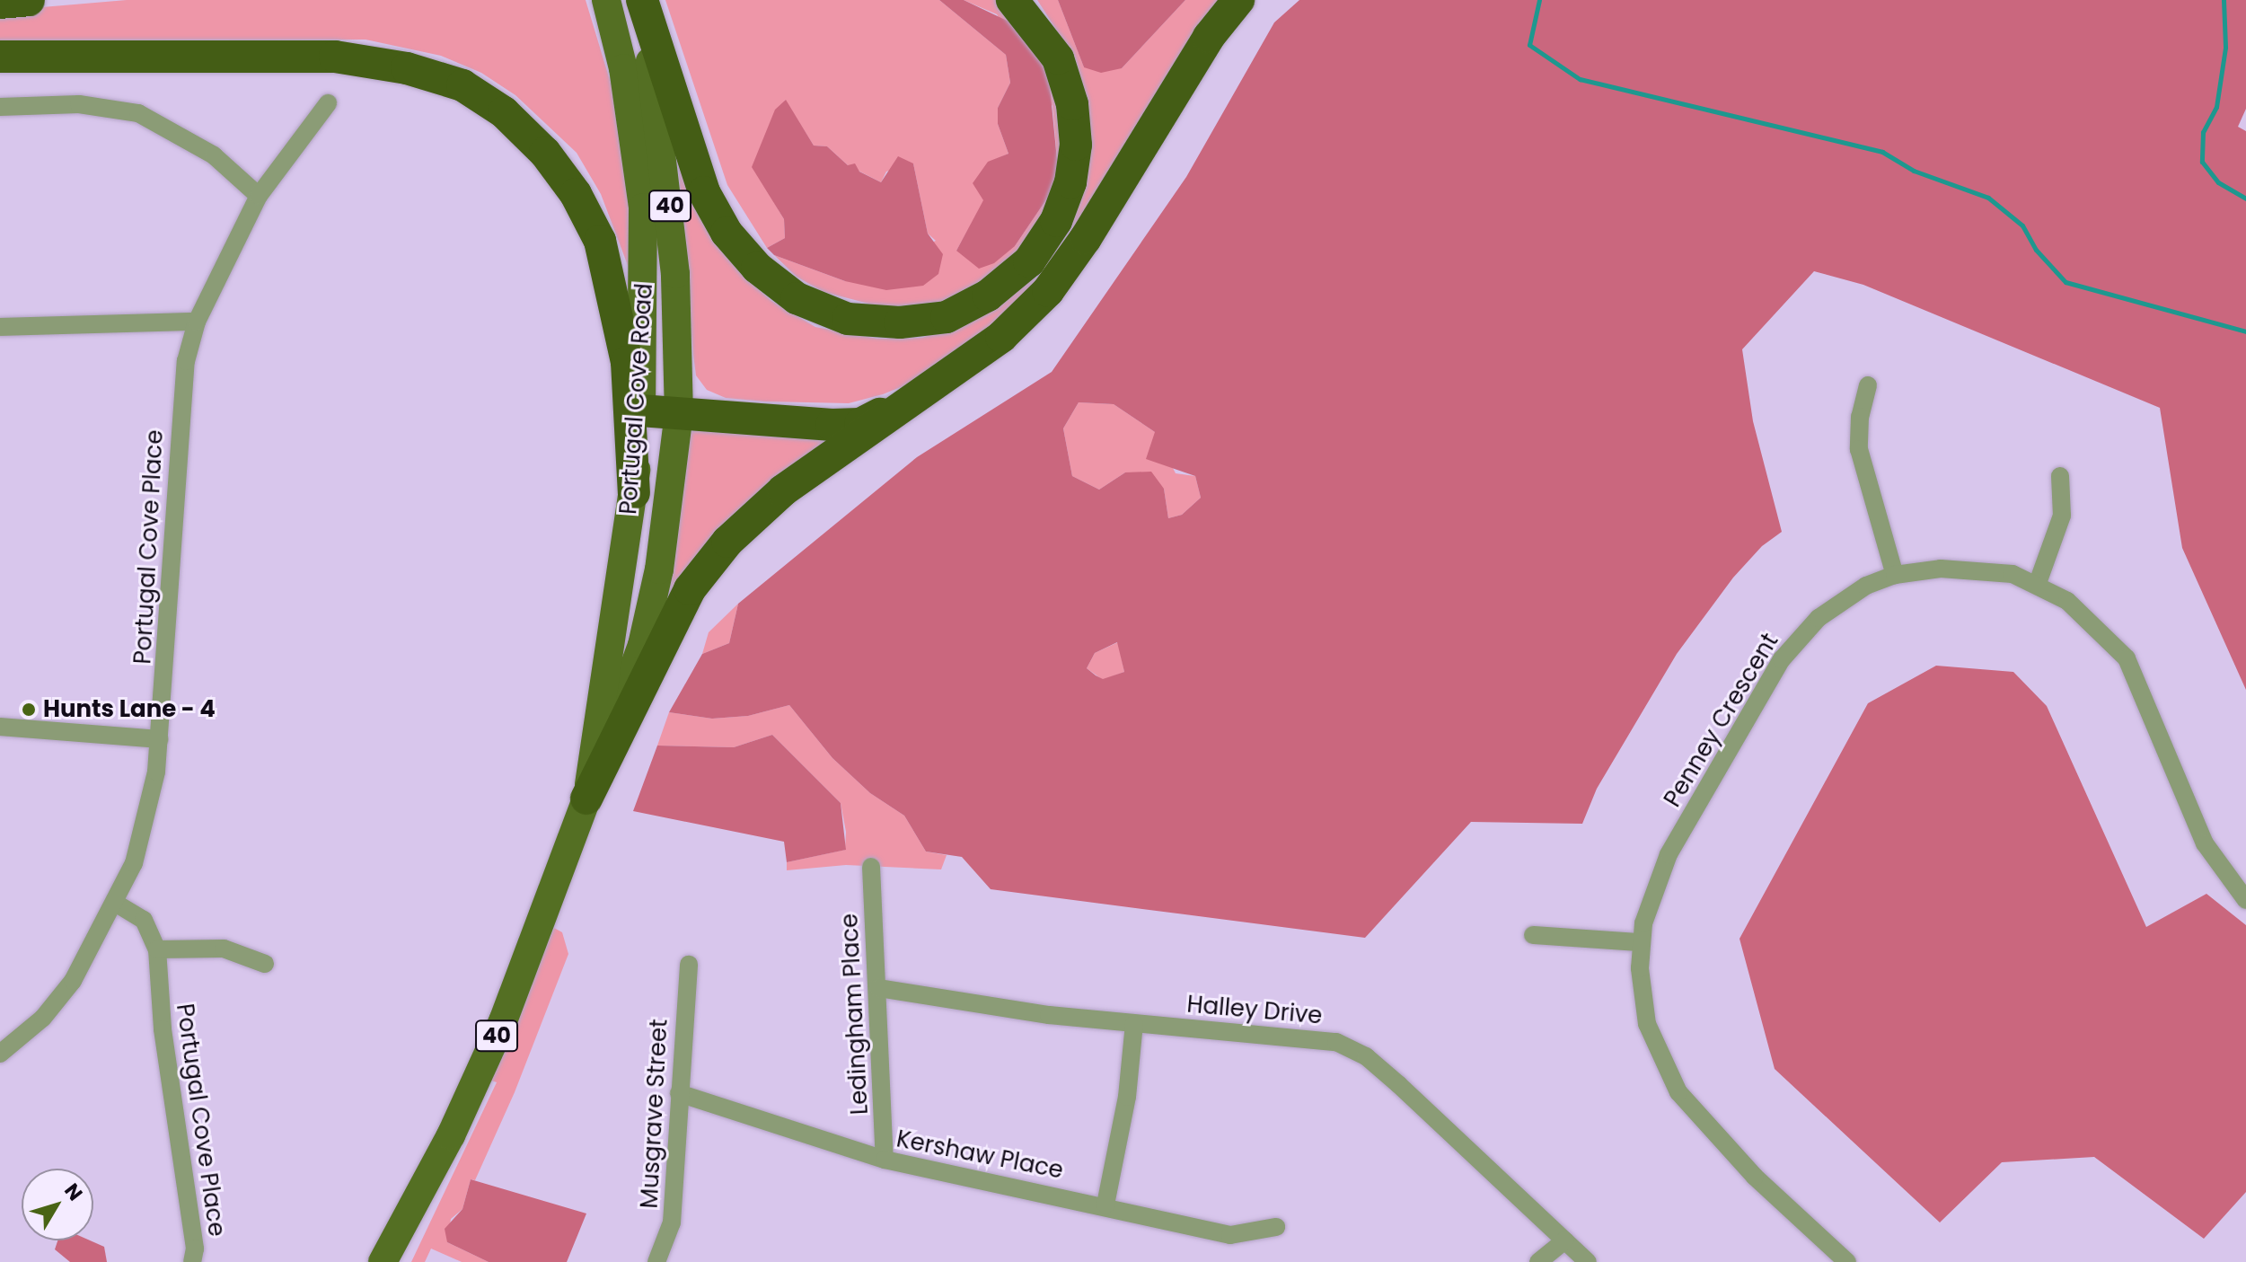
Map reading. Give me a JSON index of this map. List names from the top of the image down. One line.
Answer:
{"streets":{"main road":["40","Portugal Cove Road"],"street":["Portugal Cove Place","Penney Crescent","Halley Drive","Ledingham Place","Musgrave Street","Kershaw Place"]},"crossings":[["Halley Drive","Ledingham Place"],["Ledingham Place","Kershaw Place"],["Musgrave Street","Kershaw Place"]],"places":["Hunts Lane - 4"],"north":"top right"}
